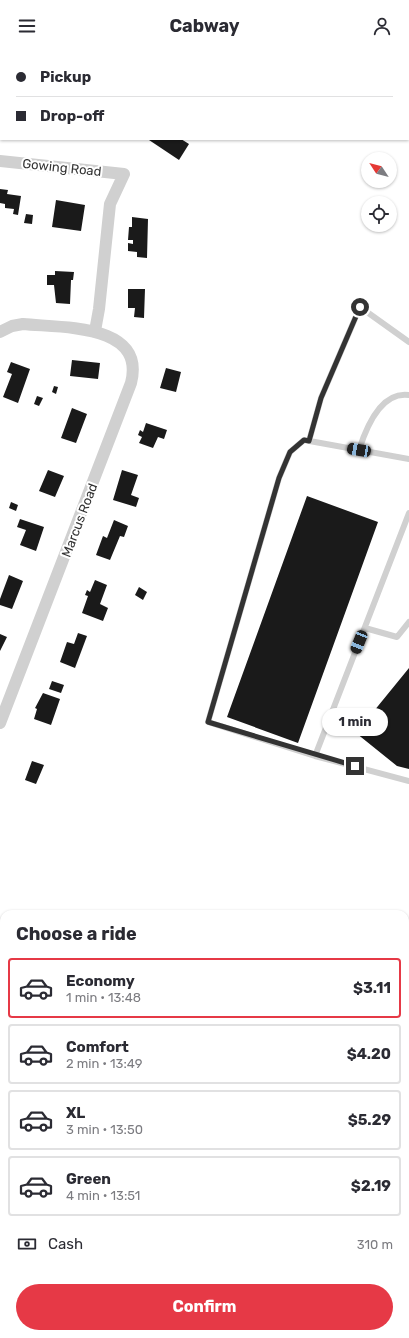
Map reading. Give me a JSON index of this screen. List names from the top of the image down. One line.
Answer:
{"streets":{"street":["Gowing Road","Marcus Road"]},"crossings":[["Gowing Road","Marcus Road"]],"north":"top left","page":{"header":"Cabway","banner":["Pickup","Drop-off"],"bubble":"1 min","heading":"Choose a ride","list":[{"name":"Economy","note":"1 min · 13:48","value":"$3.11"},{"name":"Comfort","note":"2 min · 13:49","value":"$4.20"},{"name":"XL","note":"3 min · 13:50","value":"$5.29"},{"name":"Green","note":"4 min · 13:51","value":"$2.19"}],"pay":["Cash","310 m"],"buttons":"Confirm"}}
